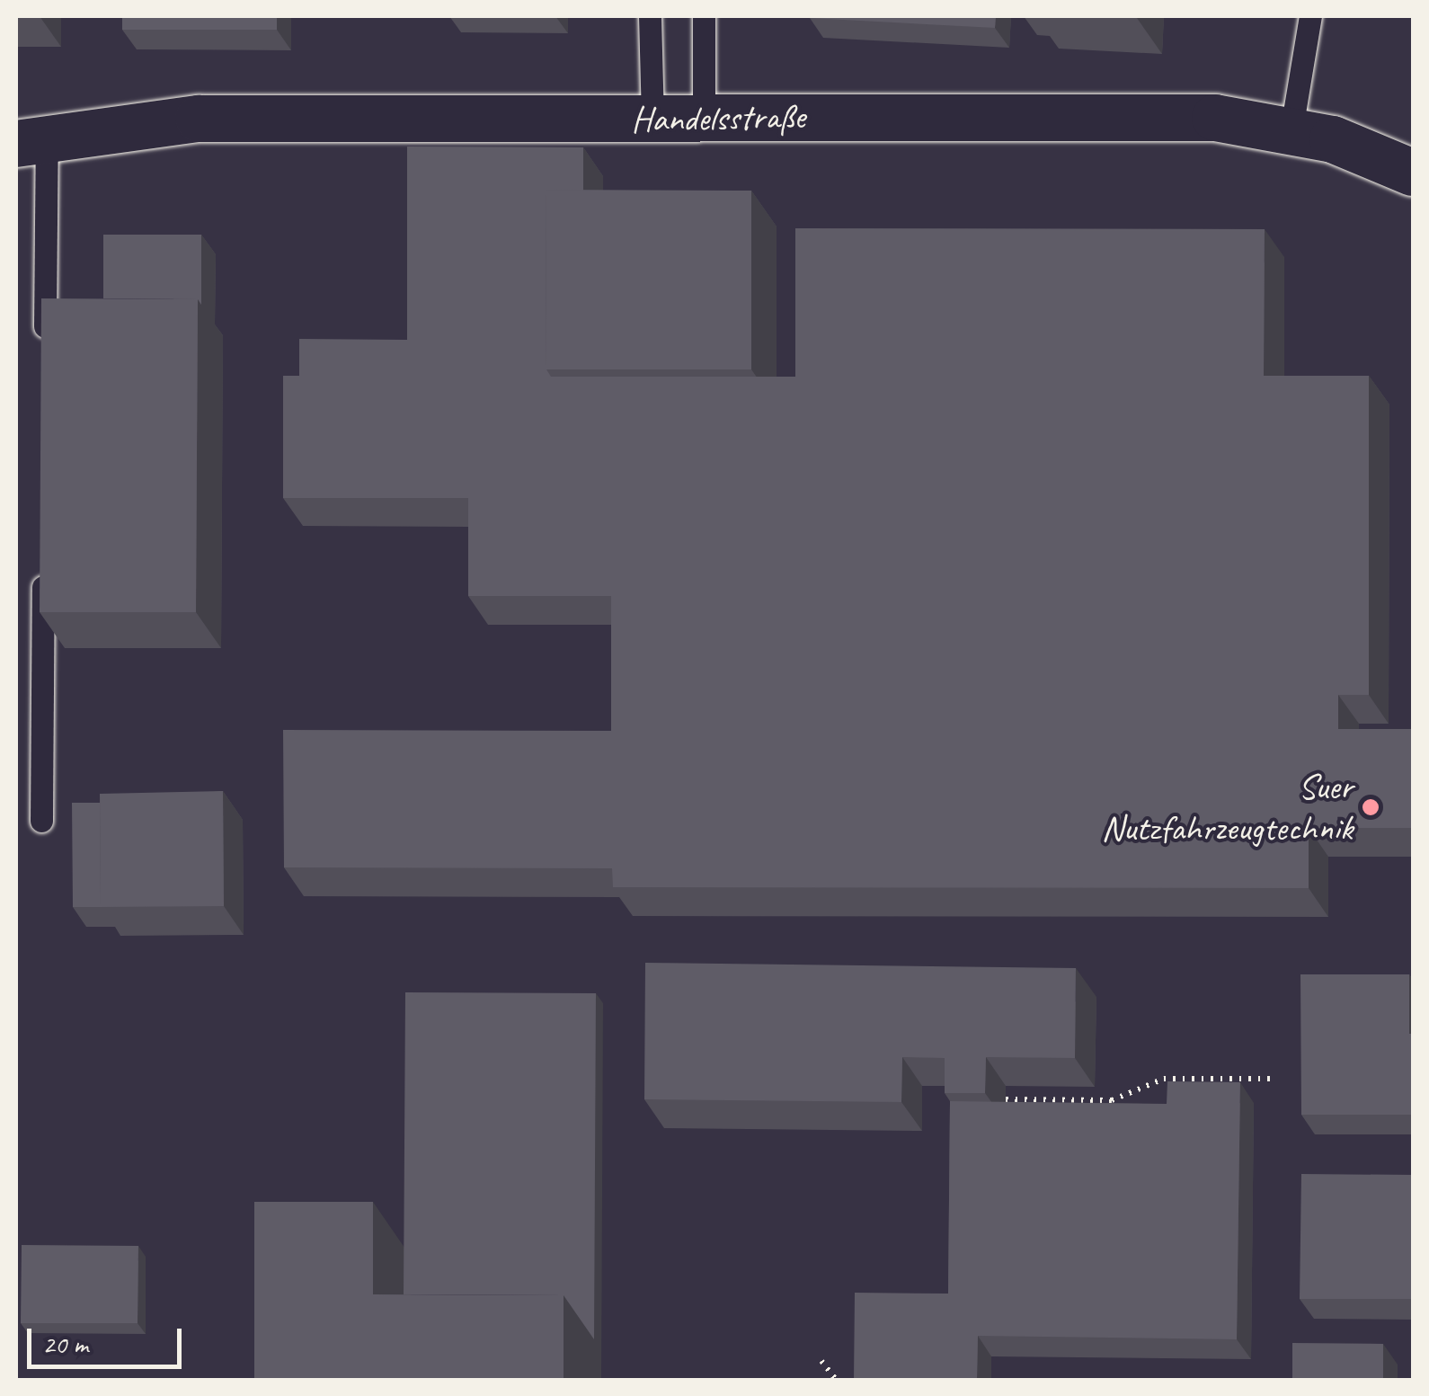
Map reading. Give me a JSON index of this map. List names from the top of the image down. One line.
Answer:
{"streets":{"street":["Handelsstraße"]},"places":["Suer Nutzfahrzeugtechnik"],"scale_bar":"20 m"}
